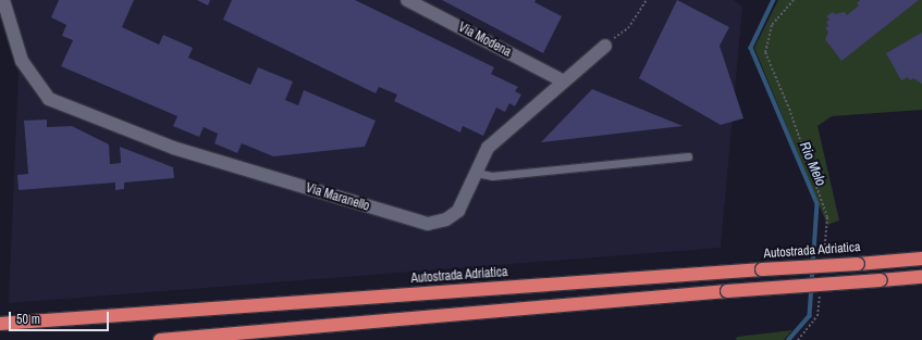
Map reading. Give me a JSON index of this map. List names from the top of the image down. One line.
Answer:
{"streets":{"highway":["Autostrada Adriatica"],"street":["Via Modena","Via Maranello"]},"crossings":[["Via Modena","Via Maranello"]],"water":["Rio Melo"],"scale_bar":"50 m"}
